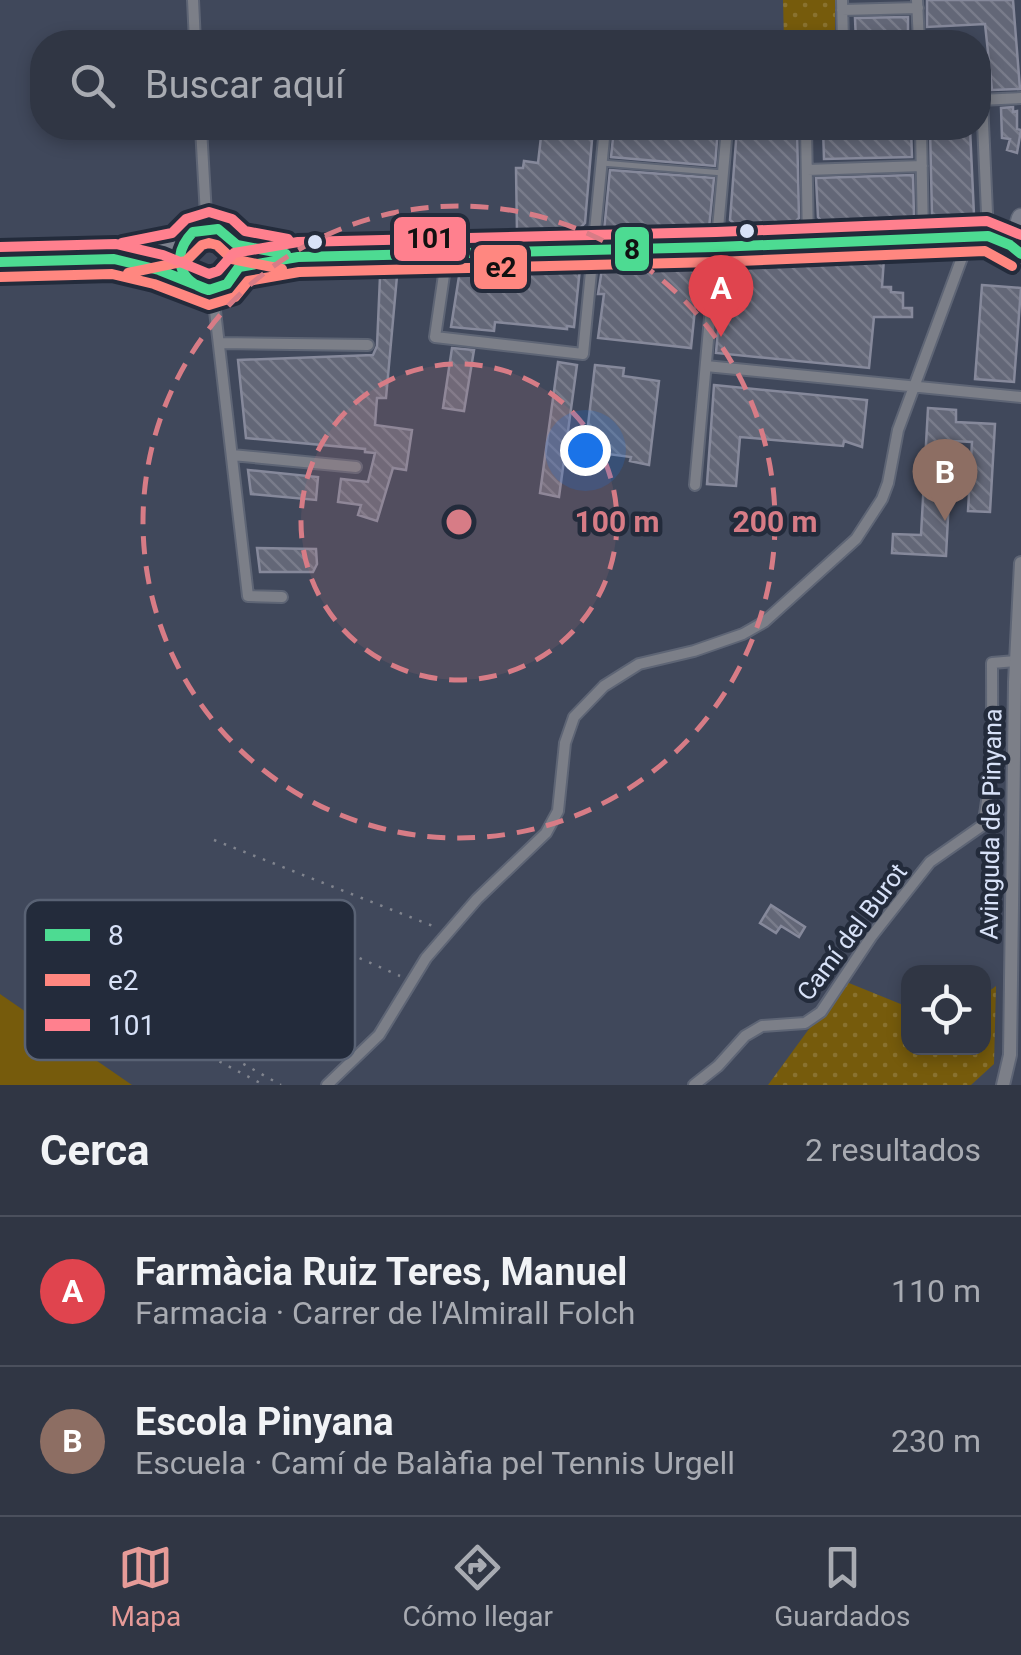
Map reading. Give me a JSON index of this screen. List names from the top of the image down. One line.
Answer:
{"streets":{"street":["Avinguda de Pinyana","Camí del Burot"]},"crossings":[["Avinguda de Pinyana","Camí del Burot"]],"lines":["transit line 101","transit line 8","transit line e2"],"legend":["8","e2","101"],"page":{"search":"Buscar aquí","pins":["A","B"],"heading":["Cerca","2 resultados"],"list":[{"mark":"A","name":"Farmàcia Ruiz Teres, Manuel","note":"Farmacia · Carrer de l'Almirall Folch","value":"110 m"},{"mark":"B","name":"Escola Pinyana","note":"Escuela · Camí de Balàfia pel Tennis Urgell","value":"230 m"}],"nav":["Mapa","Cómo llegar","Guardados"]},"rings":["100 m","200 m"]}
